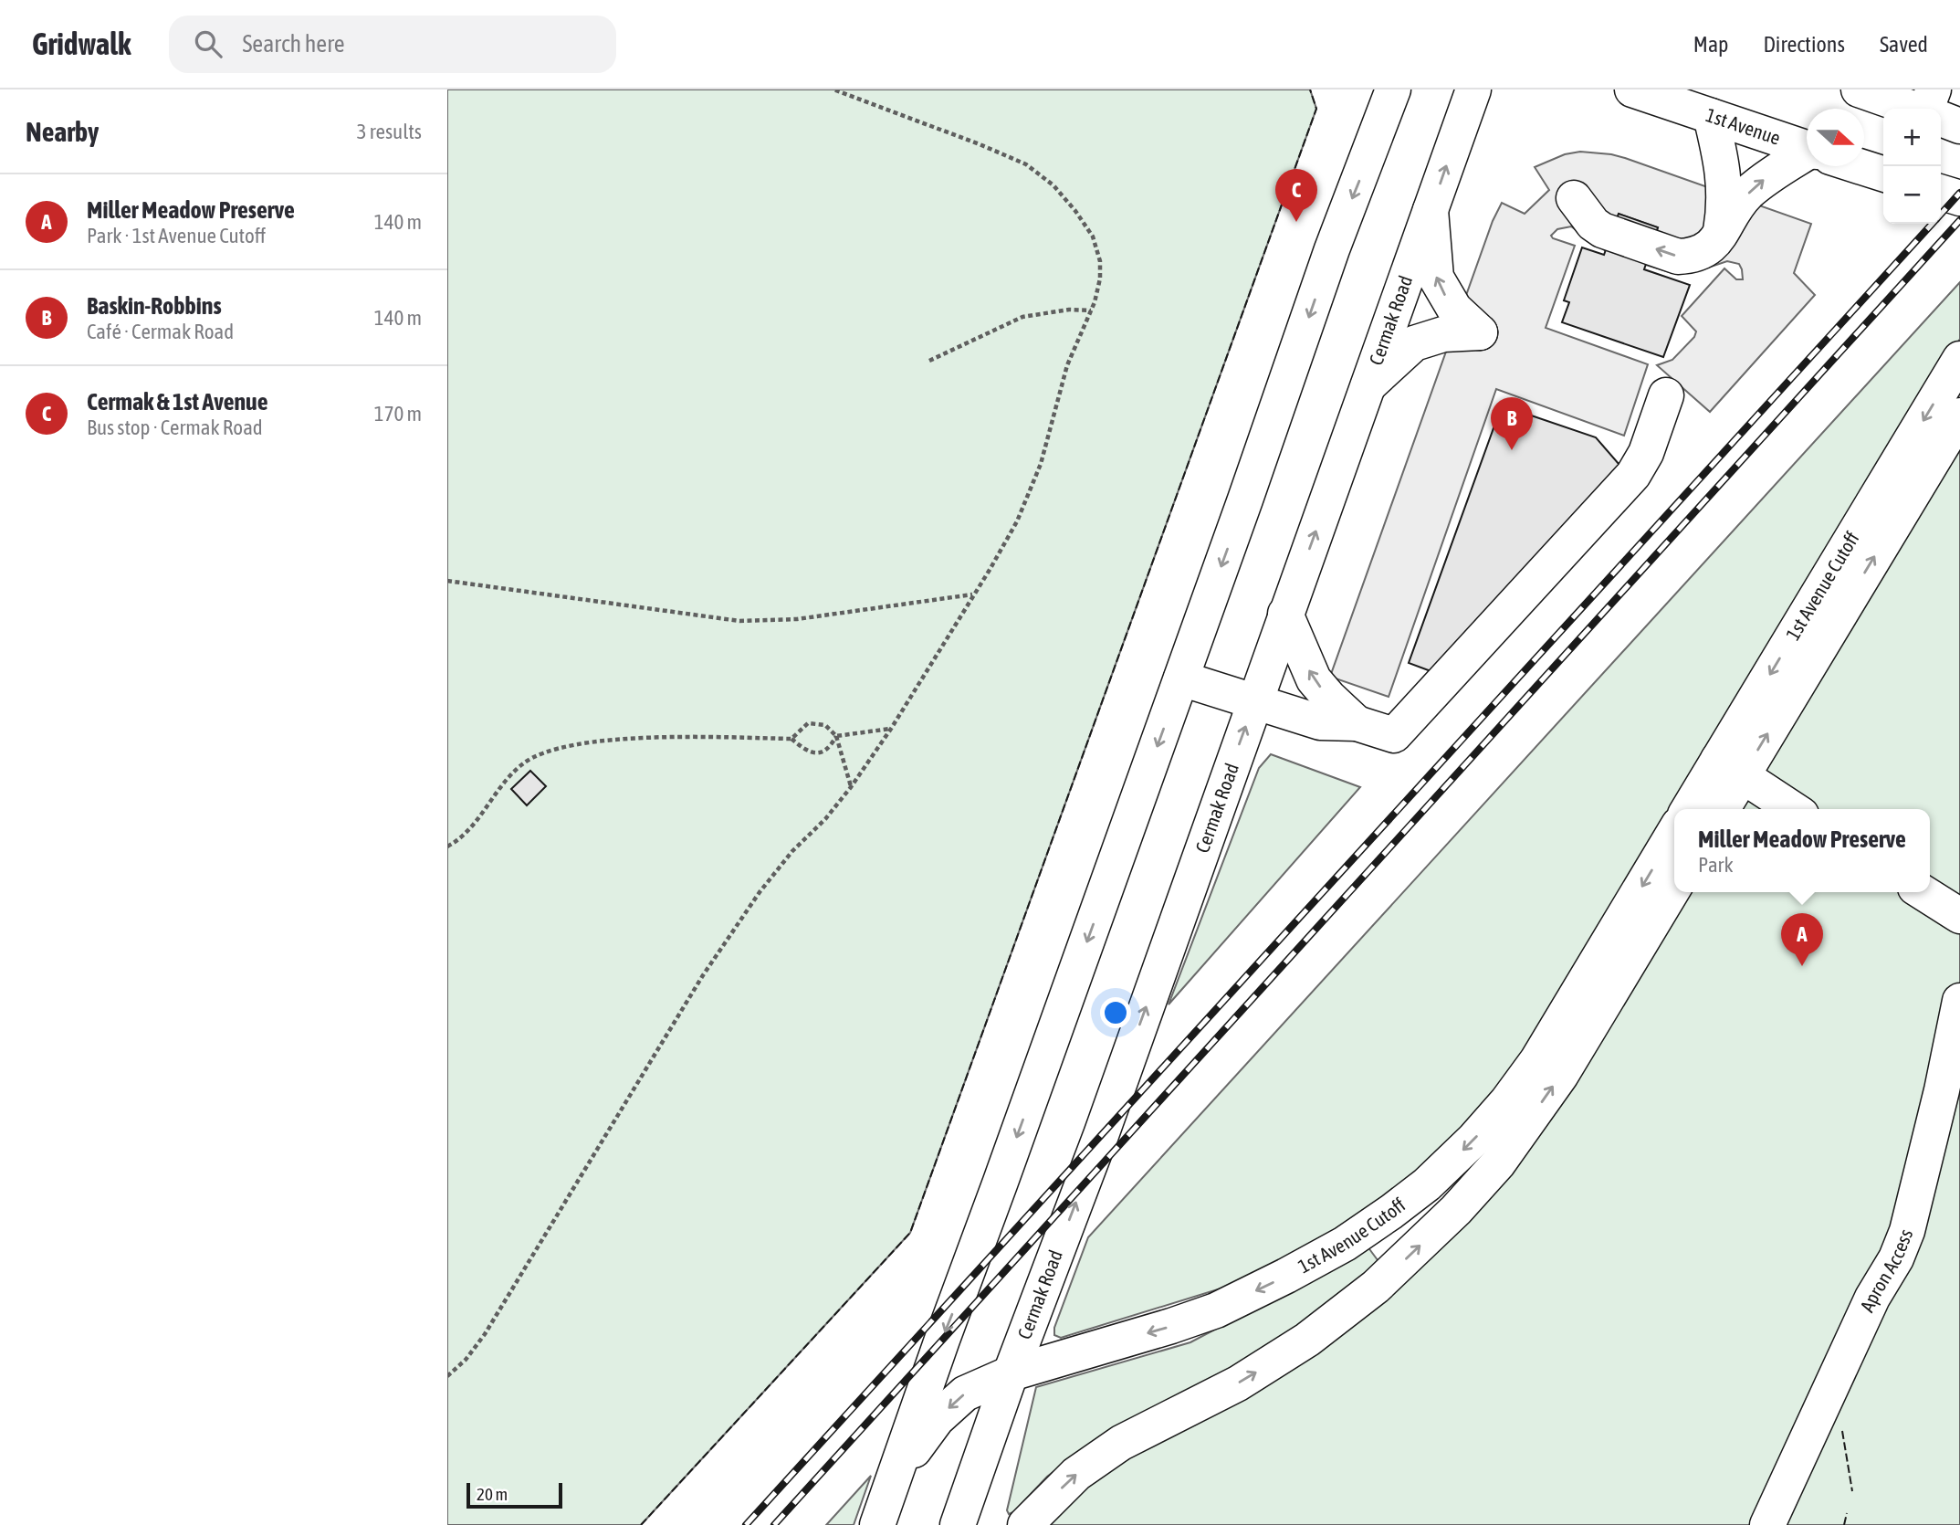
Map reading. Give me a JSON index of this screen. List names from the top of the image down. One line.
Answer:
{"streets":{"main road":["1st Avenue","Cermak Road","1st Avenue Cutoff","Apron Access"]},"crossings":[["Cermak Road","1st Avenue Cutoff"]],"scale_bar":"20 m","north":"right","page":{"header":"Gridwalk","search":"Search here","nav":["Map","Directions","Saved"],"heading":["Nearby","3 results"],"map_buttons":["+","−"],"pins":["C","B","A"],"list":[{"mark":"A","name":"Miller Meadow Preserve","note":"Park · 1st Avenue Cutoff","value":"140 m"},{"mark":"B","name":"Baskin-Robbins","note":"Café · Cermak Road","value":"140 m"},{"mark":"C","name":"Cermak & 1st Avenue","note":"Bus stop · Cermak Road","value":"170 m"}],"popup":["Miller Meadow Preserve","Park"],"scale":"20 m"}}
